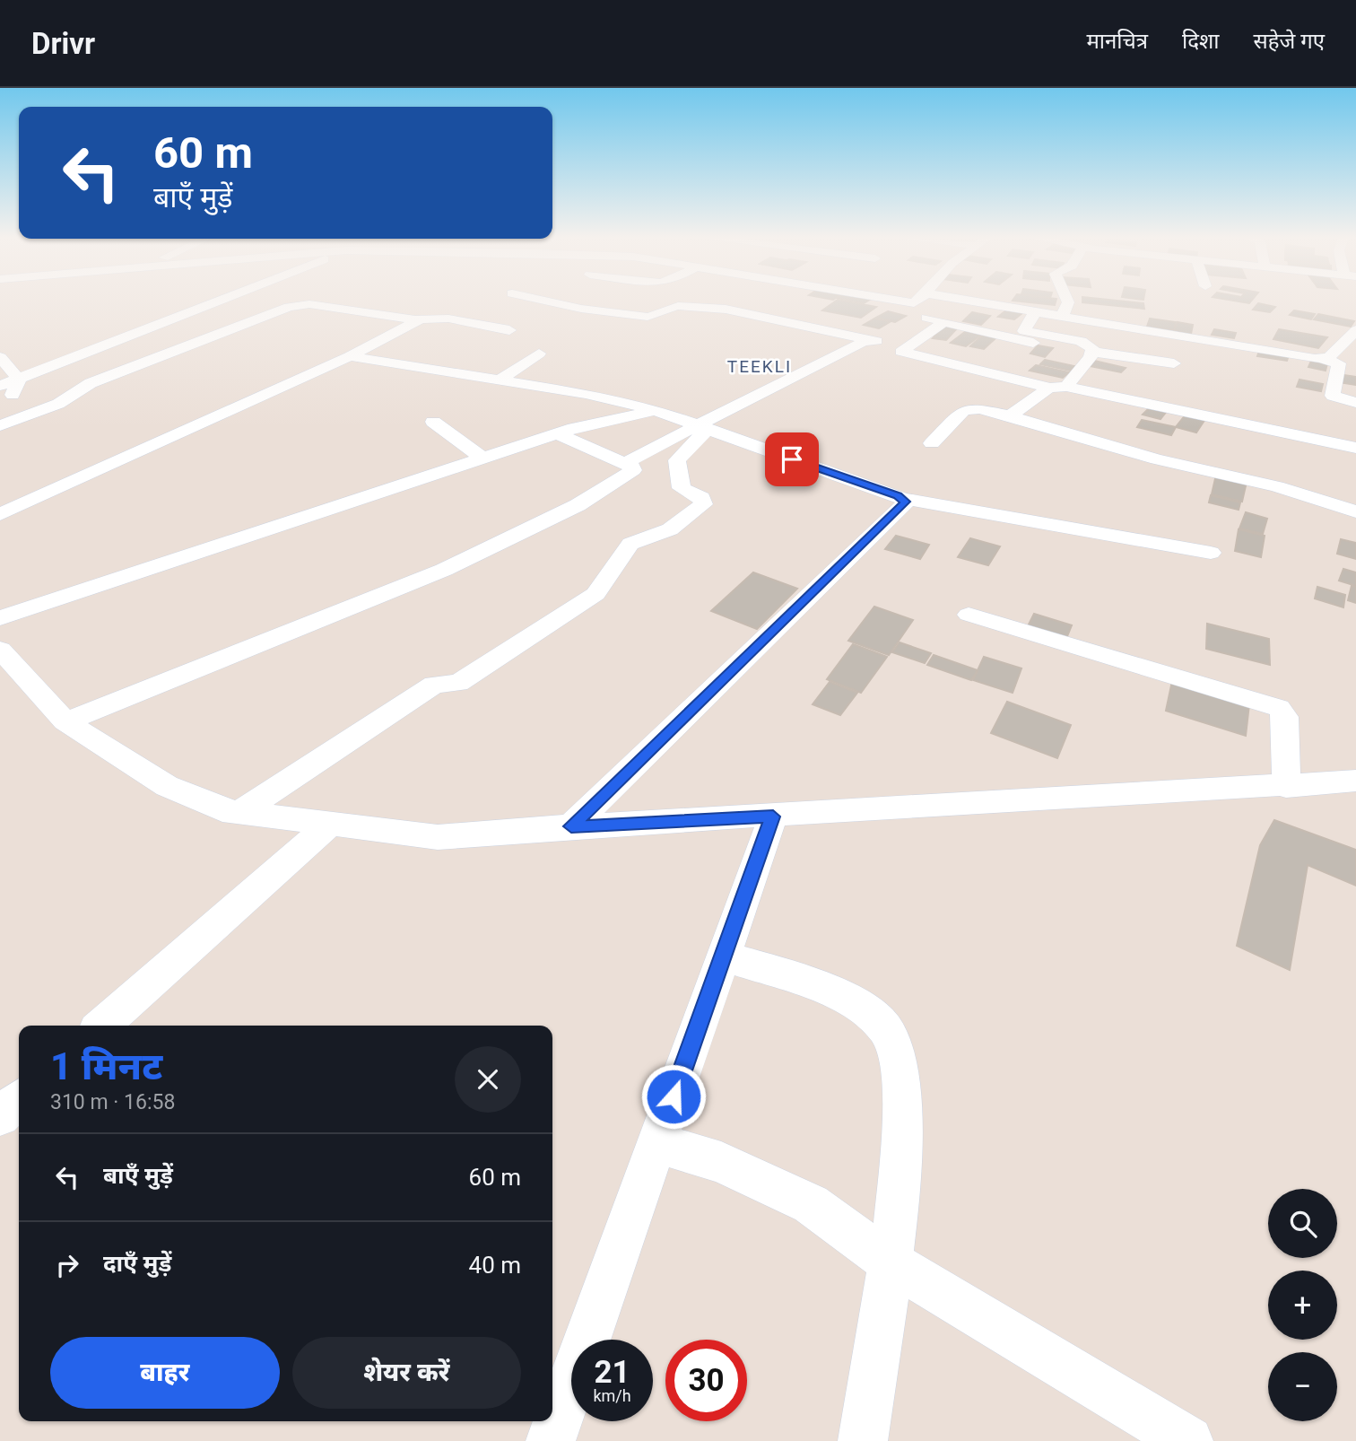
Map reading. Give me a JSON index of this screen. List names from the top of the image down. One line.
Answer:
{"districts":["TEEKLI"],"page":{"header":"Drivr","nav":["मानचित्र","दिशा","सहेजे गए"],"turn":["60 m","बाएँ मुड़ें"],"heading":["1 मिनट","310 m · 16:58"],"list":[{"name":"बाएँ मुड़ें","value":"60 m"},{"name":"दाएँ मुड़ें","value":"40 m"}],"map_buttons":["+","−"],"buttons":["बाहर","शेयर करें"],"speed":"21 km/h","limit":"30"}}
